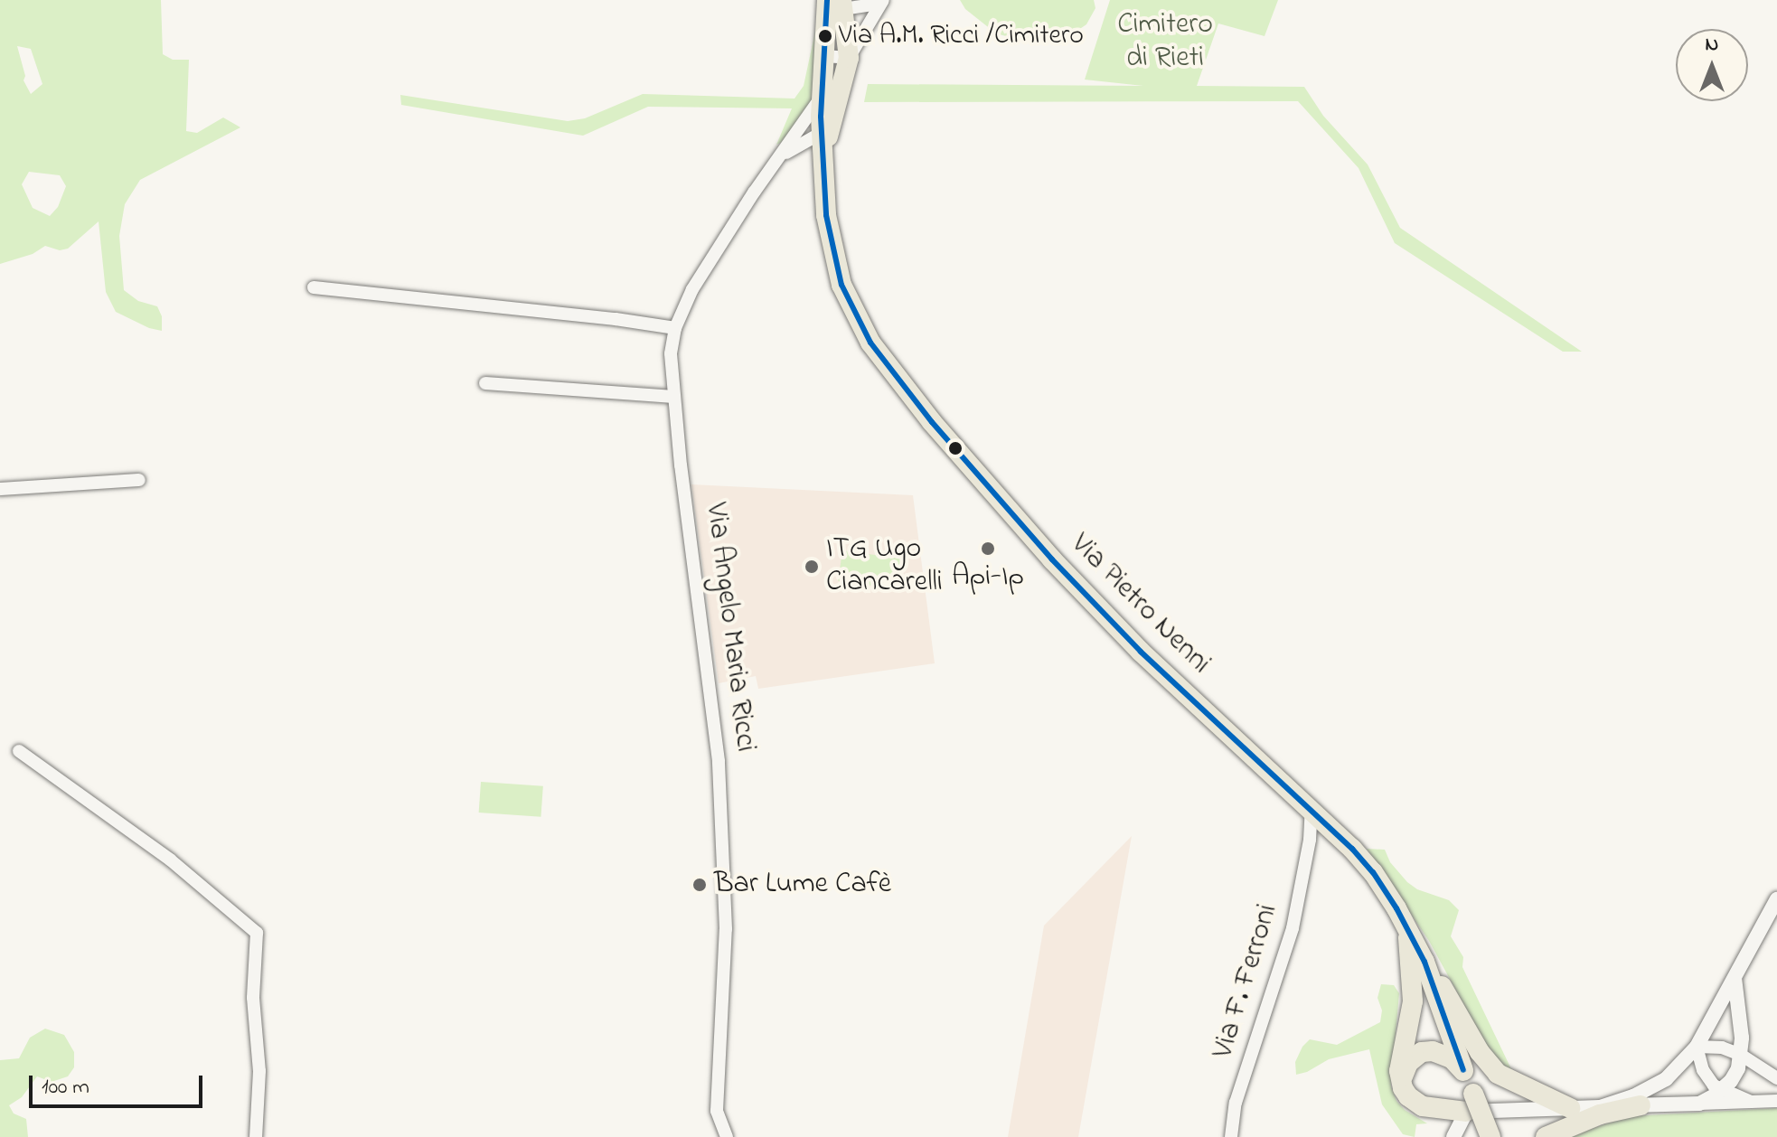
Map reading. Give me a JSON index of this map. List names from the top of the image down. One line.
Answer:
{"streets":{"main road":["Via Pietro Nenni","Via Angelo Maria Ricci"],"street":["Via F. Ferroni"]},"crossings":[["Via Pietro Nenni","Via Angelo Maria Ricci"],["Via Pietro Nenni","Via F. Ferroni"]],"parks":["Cimitero di Rieti"],"places":["Via A.M. Ricci /Cimitero","Api-Ip","ITG Ugo Ciancarelli","Bar Lume Cafè"],"scale_bar":"100 m","north":"top"}
